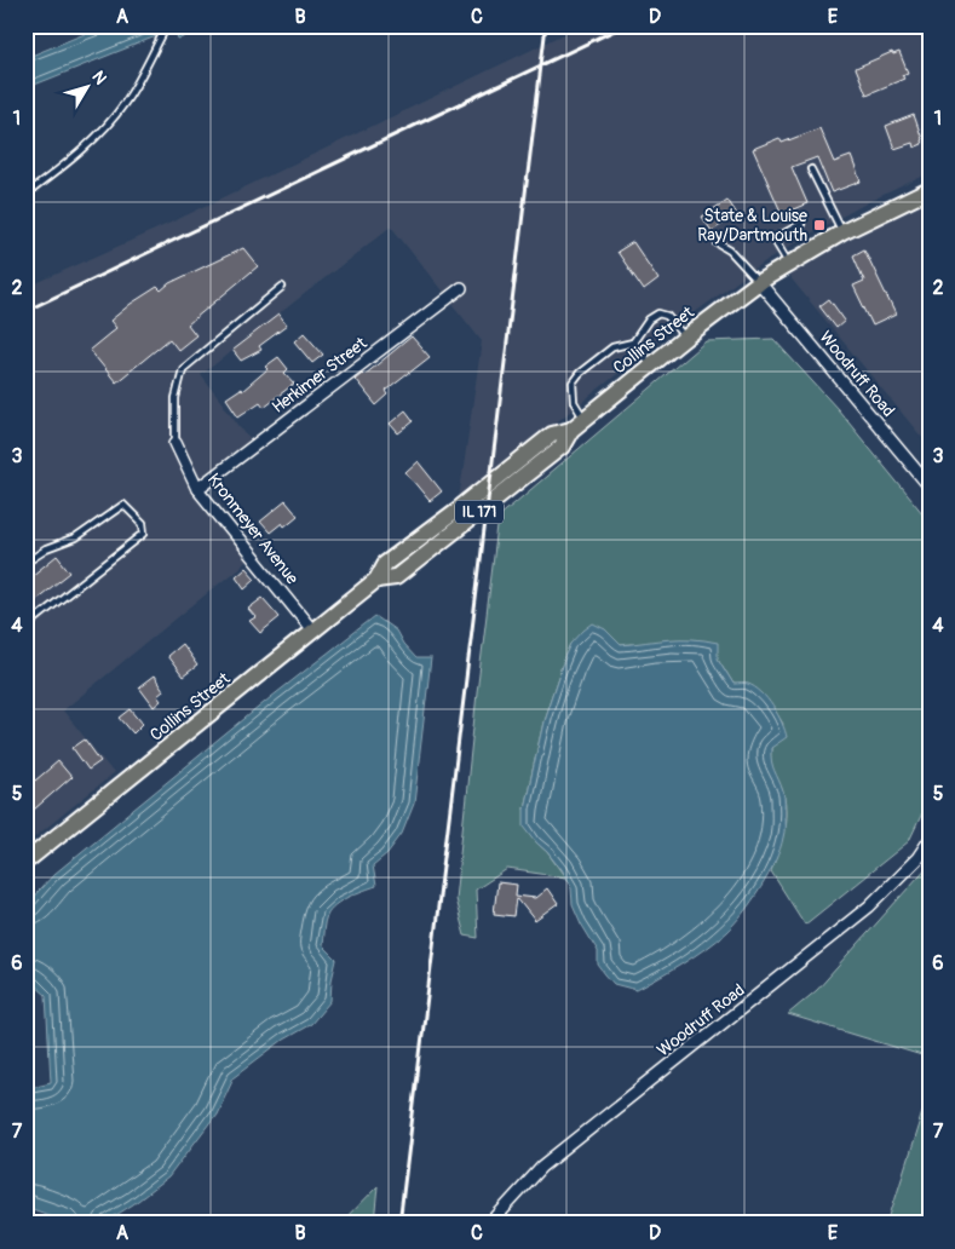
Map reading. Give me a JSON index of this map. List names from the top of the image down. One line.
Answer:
{"streets":{"main road":["Collins Street","IL 171"],"street":["Woodruff Road","Herkimer Street","Kronmeyer Avenue"]},"crossings":[["Collins Street","Woodruff Road"],["Collins Street","IL 171"],["Collins Street","Kronmeyer Avenue"],["Woodruff Road","IL 171"],["Herkimer Street","Kronmeyer Avenue"]],"places":{"transit":["State & Louise Ray/Dartmouth"]},"north":"top right","grid":{"columns":["A","B","C","D","E"],"rows":["1","2","3","4","5","6","7"]}}
